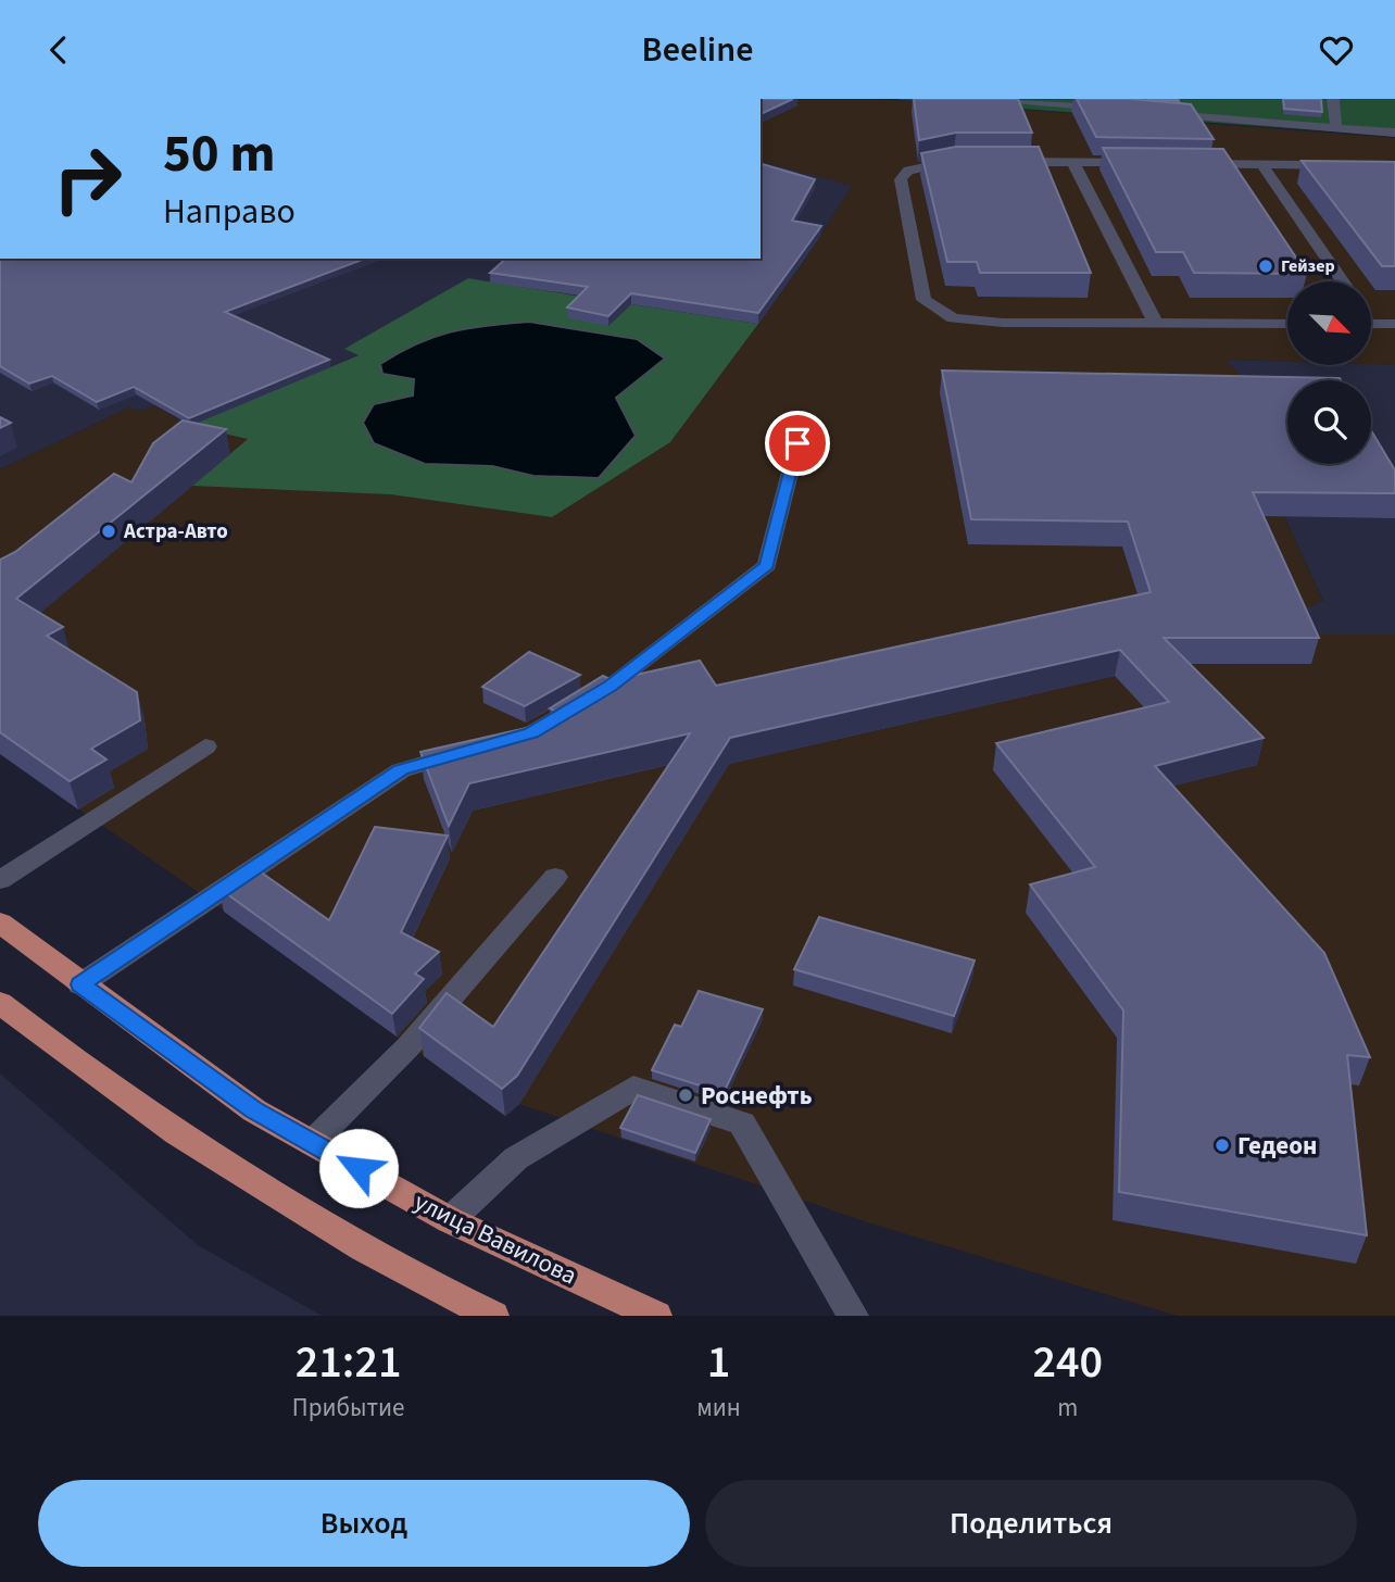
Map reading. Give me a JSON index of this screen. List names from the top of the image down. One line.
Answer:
{"streets":{"main road":["улица Вавилова"]},"places":["Гейзер","Астра-Авто","Роснефть","Гедеон"],"north":"bottom right","page":{"header":"Beeline","turn":["50 m","Направо"],"eta":["21:21","Прибытие","1","мин","240","m"],"buttons":["Выход","Поделиться"]}}
